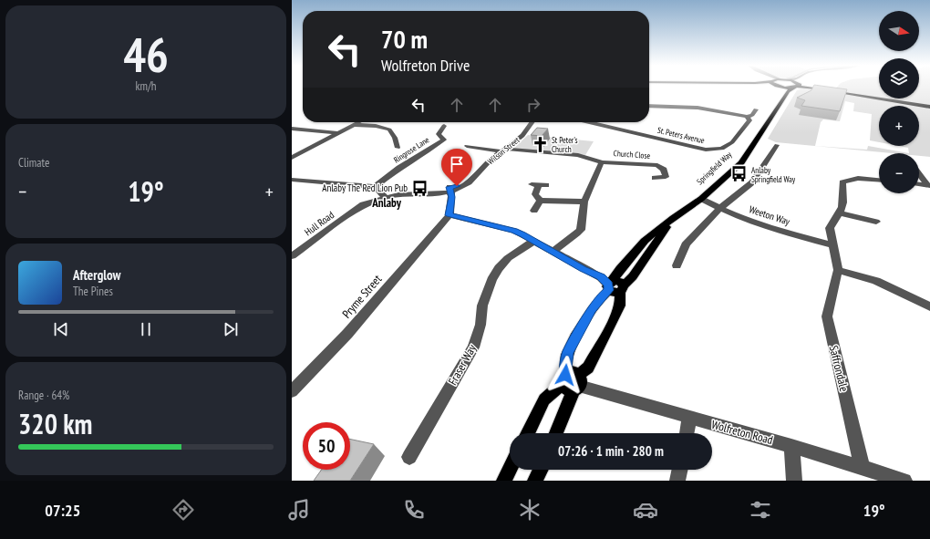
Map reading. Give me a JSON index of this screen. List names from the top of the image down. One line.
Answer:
{"streets":{"main road":["Springfield Way"],"street":["St. Peters Avenue","Ringrose Lane","Wilson Street","Church Close","Weeton Way","Hull Road","Pryme Street","Fraser Way","Saffrondale","Wolfreton Road"]},"crossings":[["Wilson Street","Hull Road"],["Springfield Way","Weeton Way"],["Springfield Way","Wolfreton Road"],["Weeton Way","Saffrondale"],["Saffrondale","Wolfreton Road"]],"districts":["Anlaby"],"places":{"church":["St Peter's Church"],"bus stop":["Anlaby Springfield Way","Anlaby The Red Lion Pub"]},"north":"right","page":{"tile":[["46","km/h"],"Climate",["Range · 64%","320 km"]],"map_buttons":["+","−"],"turn":["70 m","Wolfreton Drive"],"heat":["−","19°","+"],"song":["Afterglow","The Pines"],"limit":"50","trip":"07:26 · 1 min · 280 m","tabs":["07:25","19°"]}}
